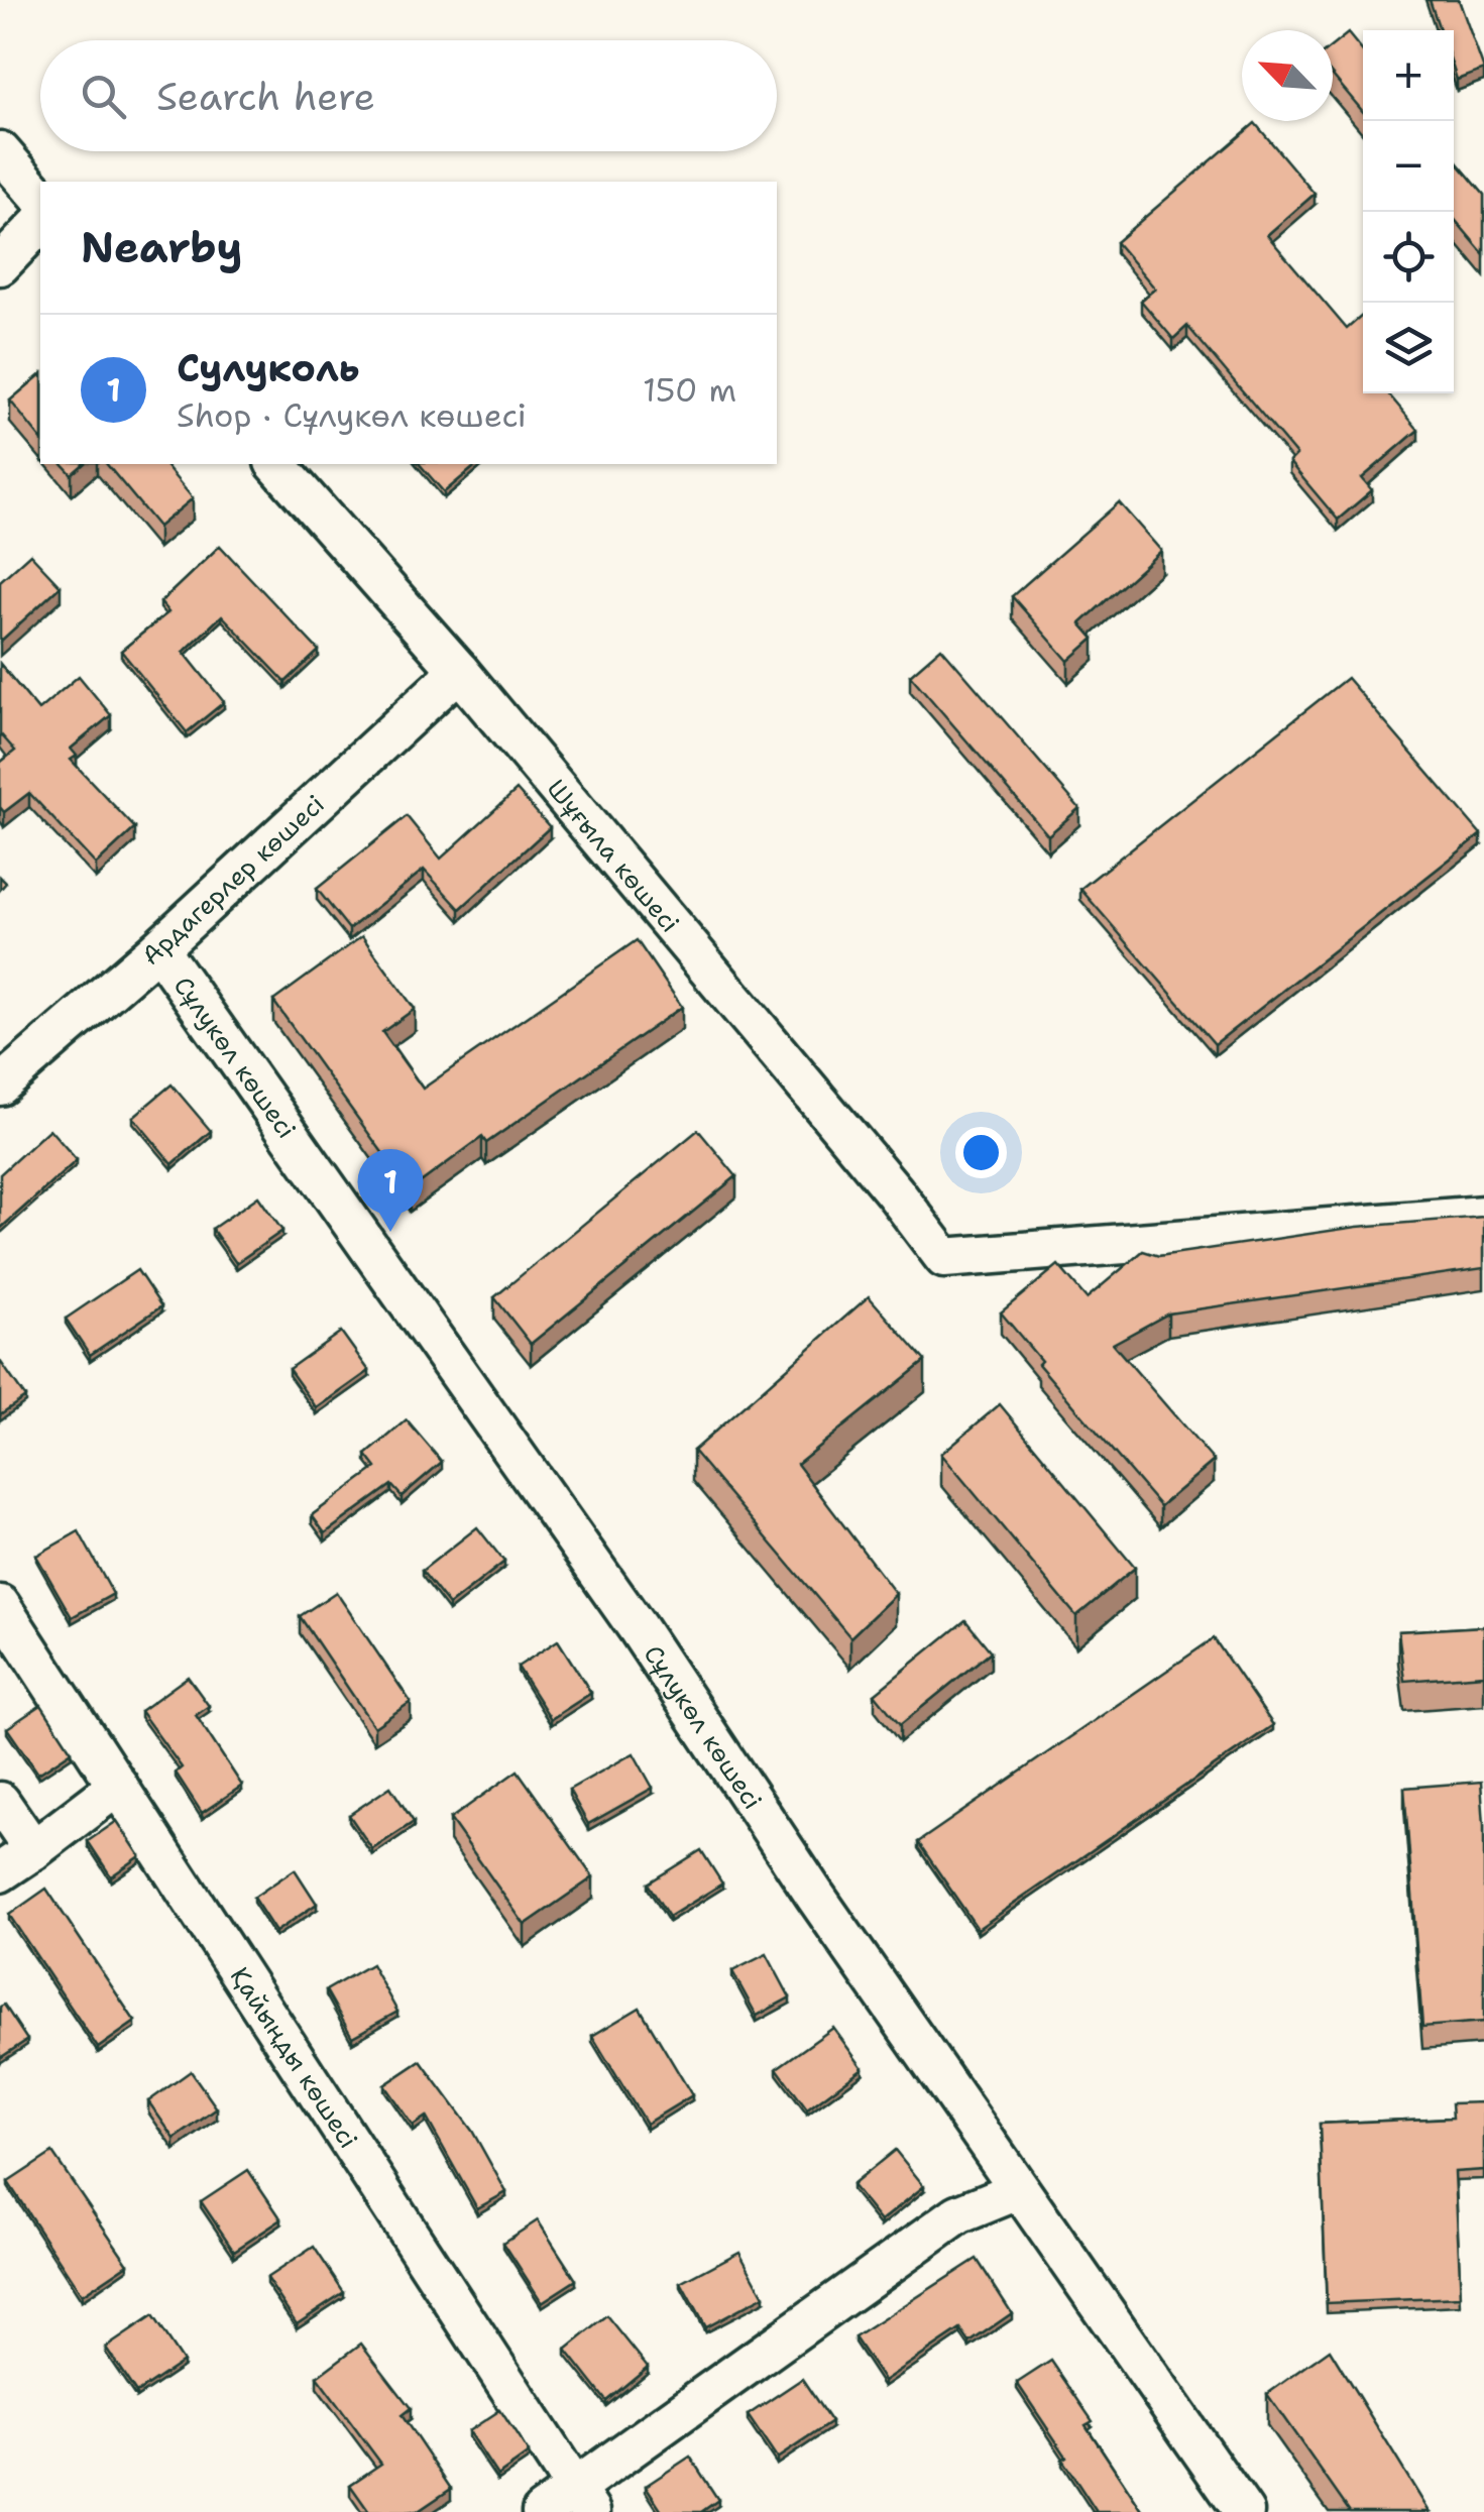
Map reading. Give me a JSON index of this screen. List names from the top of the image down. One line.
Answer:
{"streets":{"street":["Шұғыла көшесі","Ардагерлер көшесі","Сұлукөл көшесі","Қайыңды көшесі"]},"crossings":[["Шұғыла көшесі","Ардагерлер көшесі"],["Ардагерлер көшесі","Сұлукөл көшесі"]],"north":"top left","page":{"map_buttons":["+","−"],"search":"Search here","heading":"Nearby","list":[{"mark":"1","name":"Сулуколь","note":"Shop · Сұлукөл көшесі","value":"150 m"}],"pins":"1"}}
